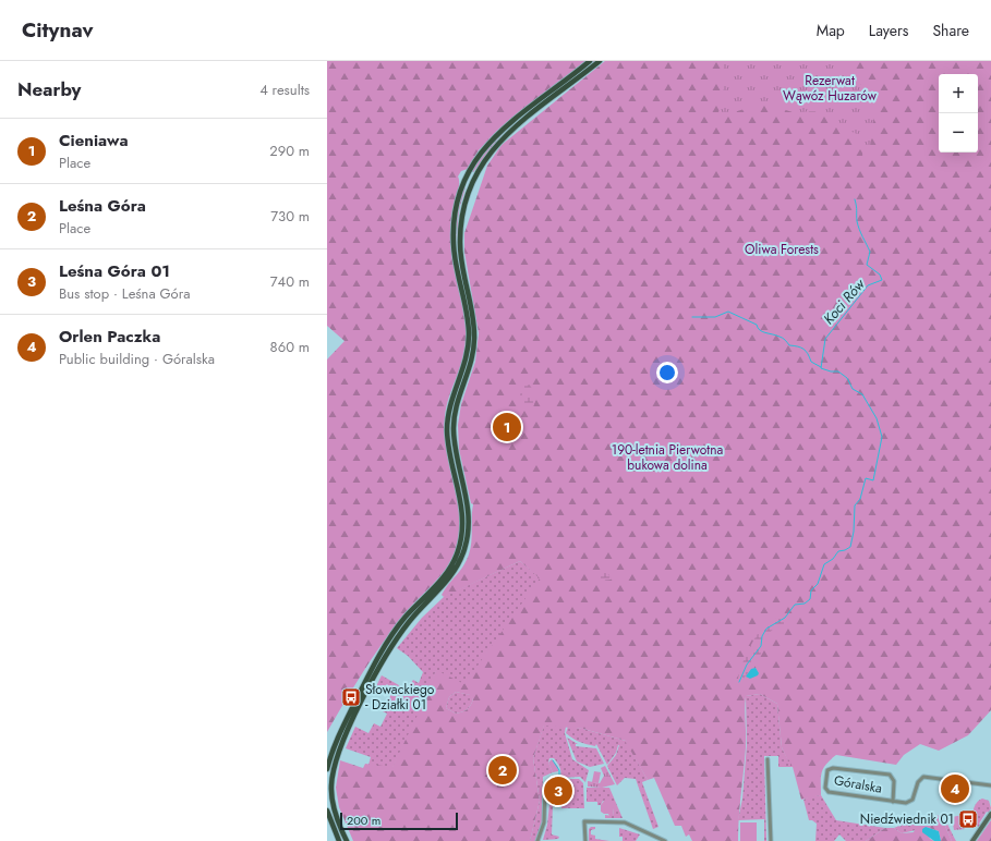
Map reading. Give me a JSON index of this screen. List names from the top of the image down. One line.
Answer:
{"streets":{"street":["Góralska"]},"water":["Koci Rów"],"parks":["Rezerwat Wąwóz Huzarów","Oliwa Forests","190-letnia Pierwotna bukowa dolina"],"places":{"bus stop":["Słowackiego - Działki 01","Niedźwiednik 01"]},"scale_bar":"200 m","page":{"header":"Citynav","nav":["Map","Layers","Share"],"heading":["Nearby","4 results"],"map_buttons":["+","−"],"list":[{"mark":"1","name":"Cieniawa","note":"Place","value":"290 m"},{"mark":"2","name":"Leśna Góra","note":"Place","value":"730 m"},{"mark":"3","name":"Leśna Góra 01","note":"Bus stop · Leśna Góra","value":"740 m"},{"mark":"4","name":"Orlen Paczka","note":"Public building · Góralska","value":"860 m"}],"pins":["1","2","4","3"],"scale":"200 m"}}
